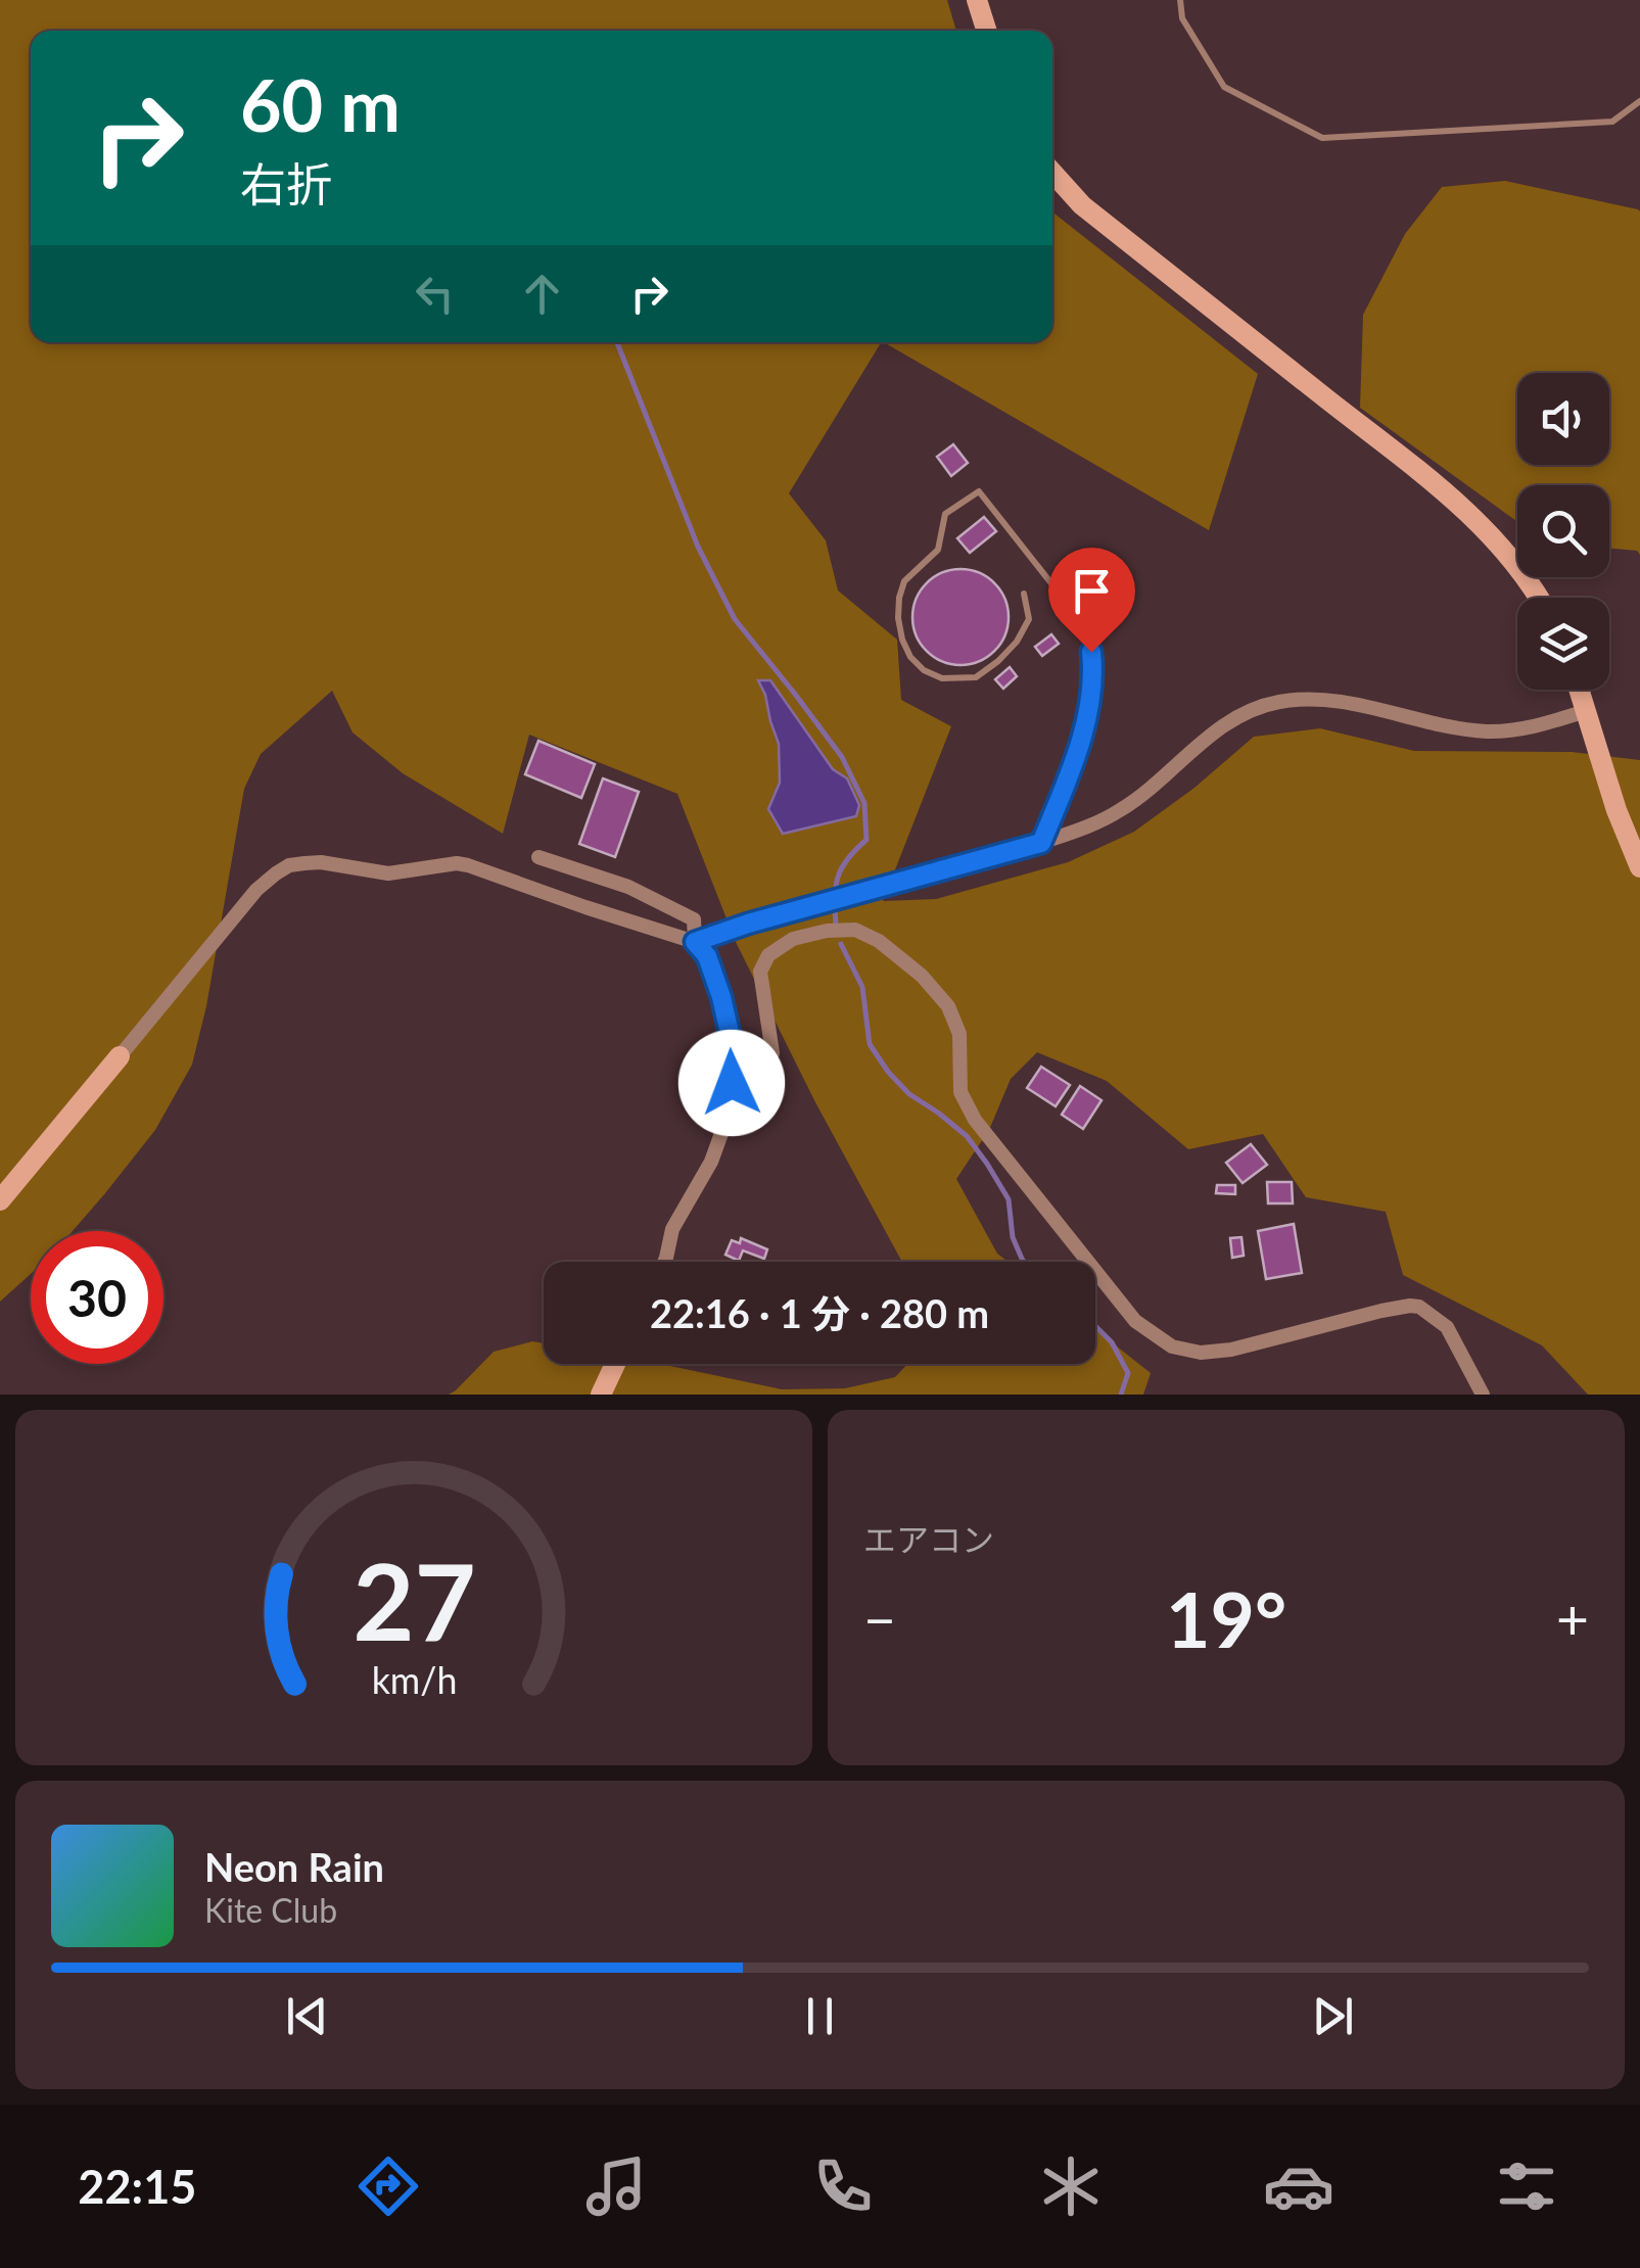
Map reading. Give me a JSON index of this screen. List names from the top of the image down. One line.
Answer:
{"page":{"turn":["60 m","右折"],"limit":"30","trip":"22:16 · 1 分 · 280 m","tile":"エアコン","heat":["−","19°","+"],"song":["Neon Rain","Kite Club"],"tabs":"22:15","gauge":["27","km/h"]}}
